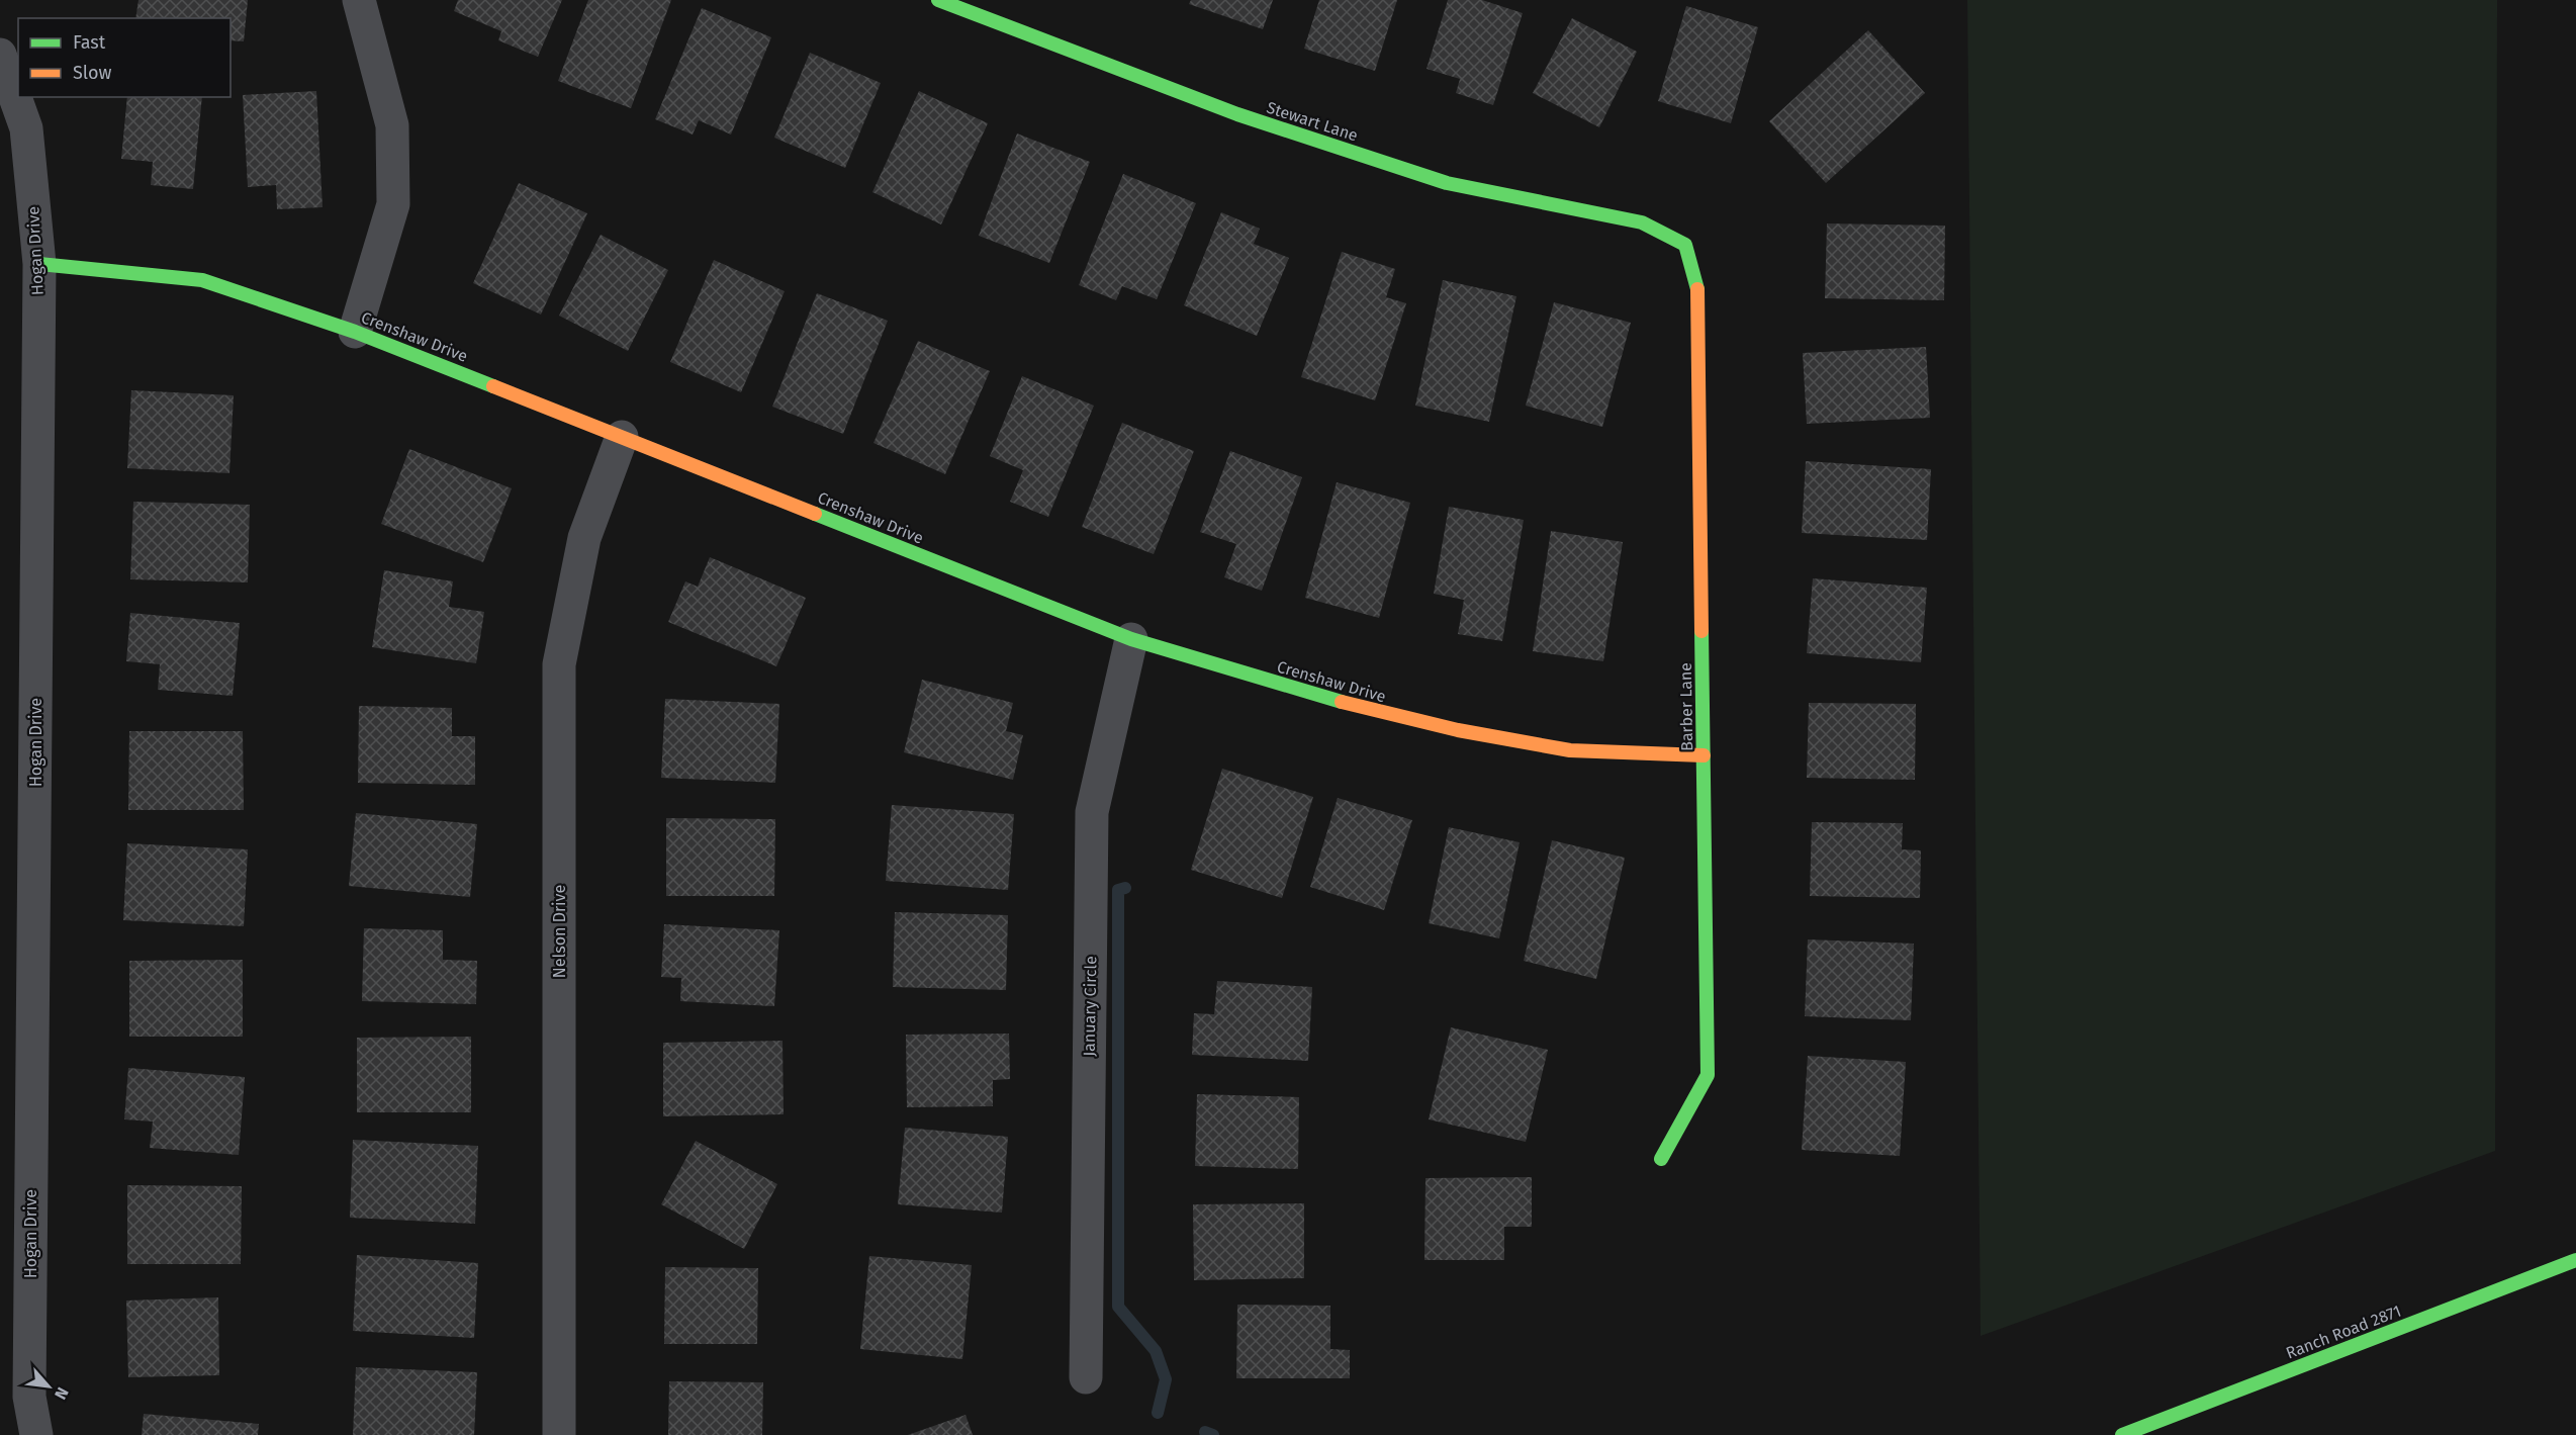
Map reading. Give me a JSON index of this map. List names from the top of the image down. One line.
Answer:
{"streets":{"street":["Stewart Lane","Hogan Drive","Crenshaw Drive","Barber Lane","Nelson Drive","January Circle","Ranch Road 2871"]},"crossings":[["Stewart Lane","Barber Lane"],["Hogan Drive","Crenshaw Drive"],["Crenshaw Drive","Barber Lane"],["Crenshaw Drive","Nelson Drive"],["Crenshaw Drive","January Circle"]],"legend":["Fast","Slow"],"north":"bottom right"}
